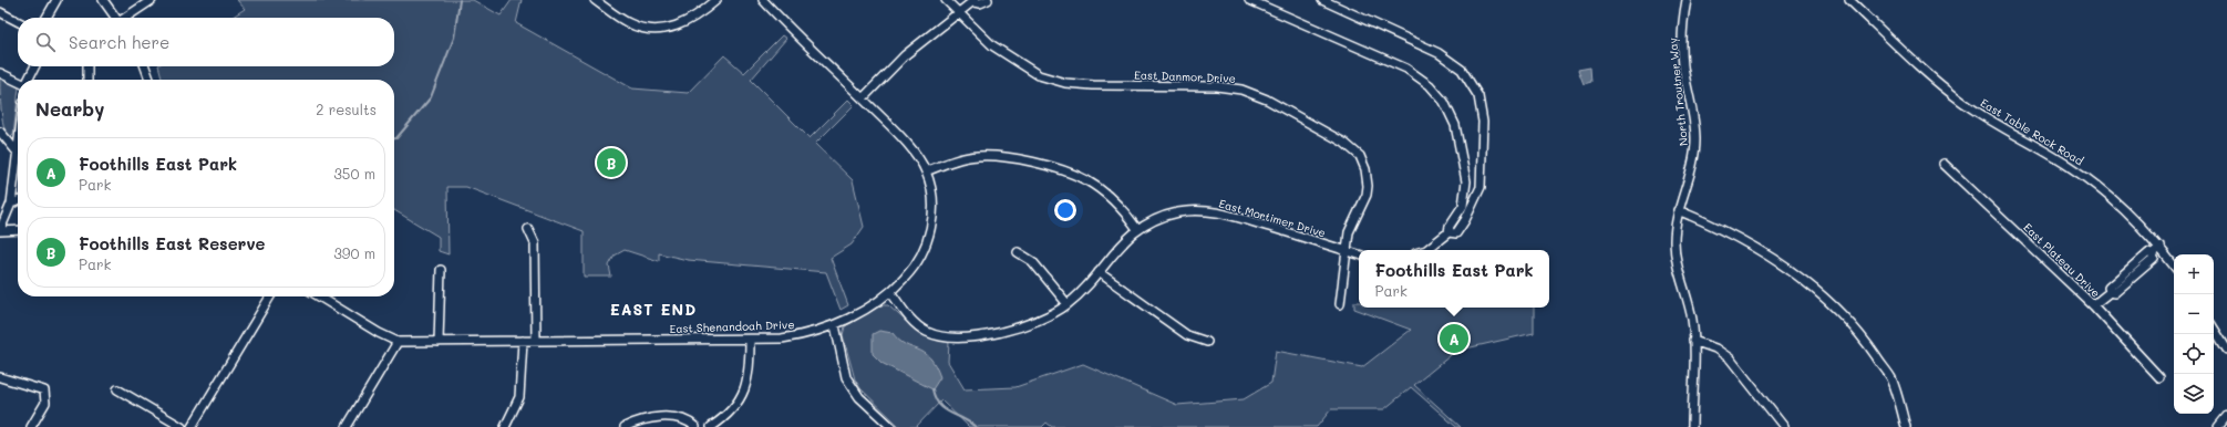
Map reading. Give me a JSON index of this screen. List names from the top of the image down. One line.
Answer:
{"streets":{"street":["East Danmor Drive","North Troutner Way","East Table Rock Road","East Mortimer Drive","East Plateau Drive","East Shenandoah Drive"]},"crossings":[["East Danmor Drive","East Mortimer Drive"],["East Mortimer Drive","East Shenandoah Drive"]],"districts":["EAST END"],"page":{"search":"Search here","heading":["Nearby","2 results"],"list":[{"mark":"A","name":"Foothills East Park","note":"Park","value":"350 m"},{"mark":"B","name":"Foothills East Reserve","note":"Park","value":"390 m"}],"pins":["B","A"],"popup":["Foothills East Park","Park"],"map_buttons":["+","−"]}}
